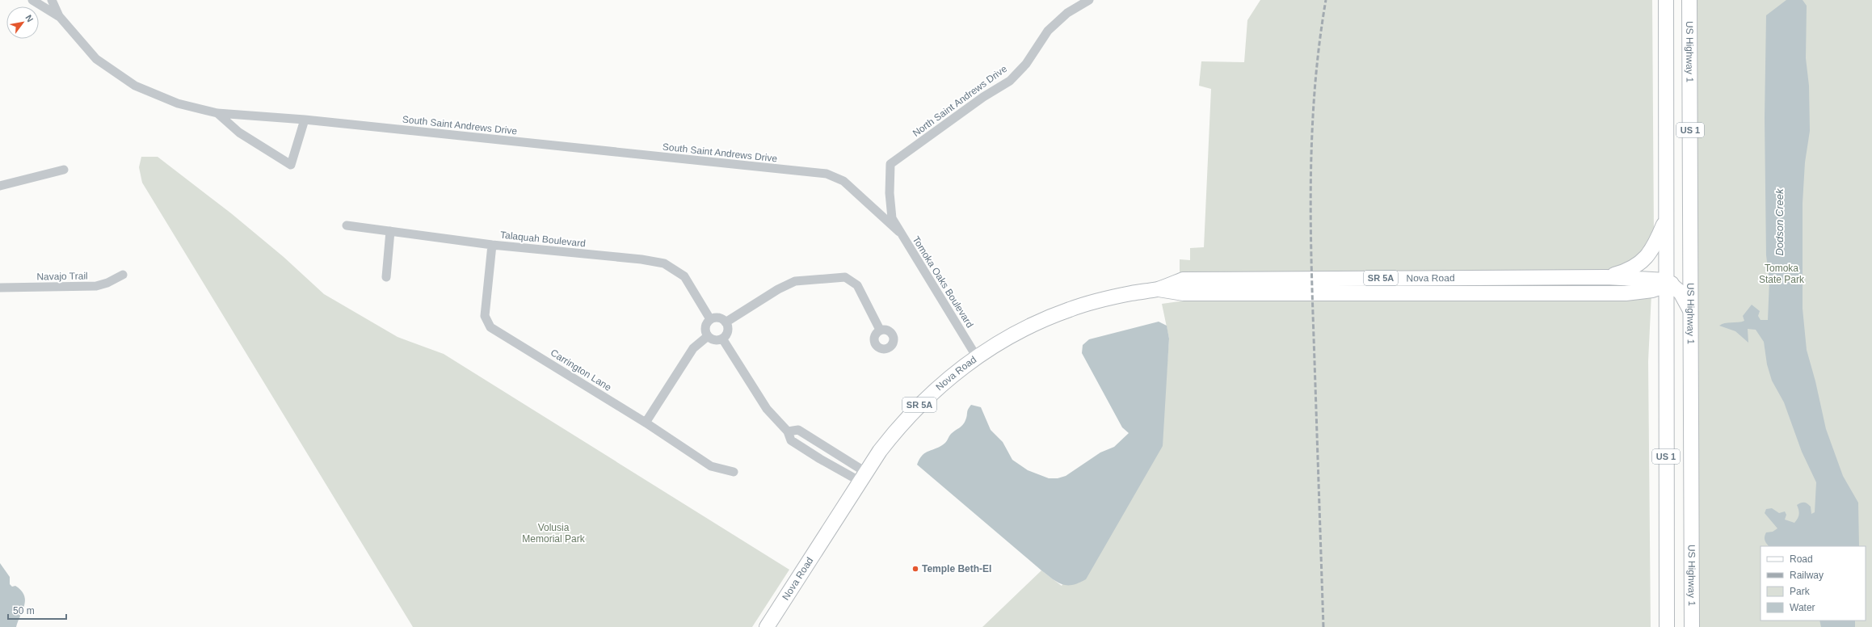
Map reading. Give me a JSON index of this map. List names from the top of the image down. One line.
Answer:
{"streets":{"main road":["US Highway 1","US 1","SR 5A","Nova Road"],"street":["North Saint Andrews Drive","South Saint Andrews Drive","Talaquah Boulevard","Navajo Trail","Tomoka Oaks Boulevard","Carrington Lane"]},"crossings":[["North Saint Andrews Drive","Tomoka Oaks Boulevard"],["South Saint Andrews Drive","Tomoka Oaks Boulevard"],["US 1","Nova Road"],["Talaquah Boulevard","Carrington Lane"],["Nova Road","Tomoka Oaks Boulevard"]],"water":["Dodson Creek"],"parks":["Tomoka State Park","Volusia Memorial Park"],"places":["Temple Beth-El"],"legend":["Road","Railway","Park","Water"],"scale_bar":"50 m","north":"top right"}
